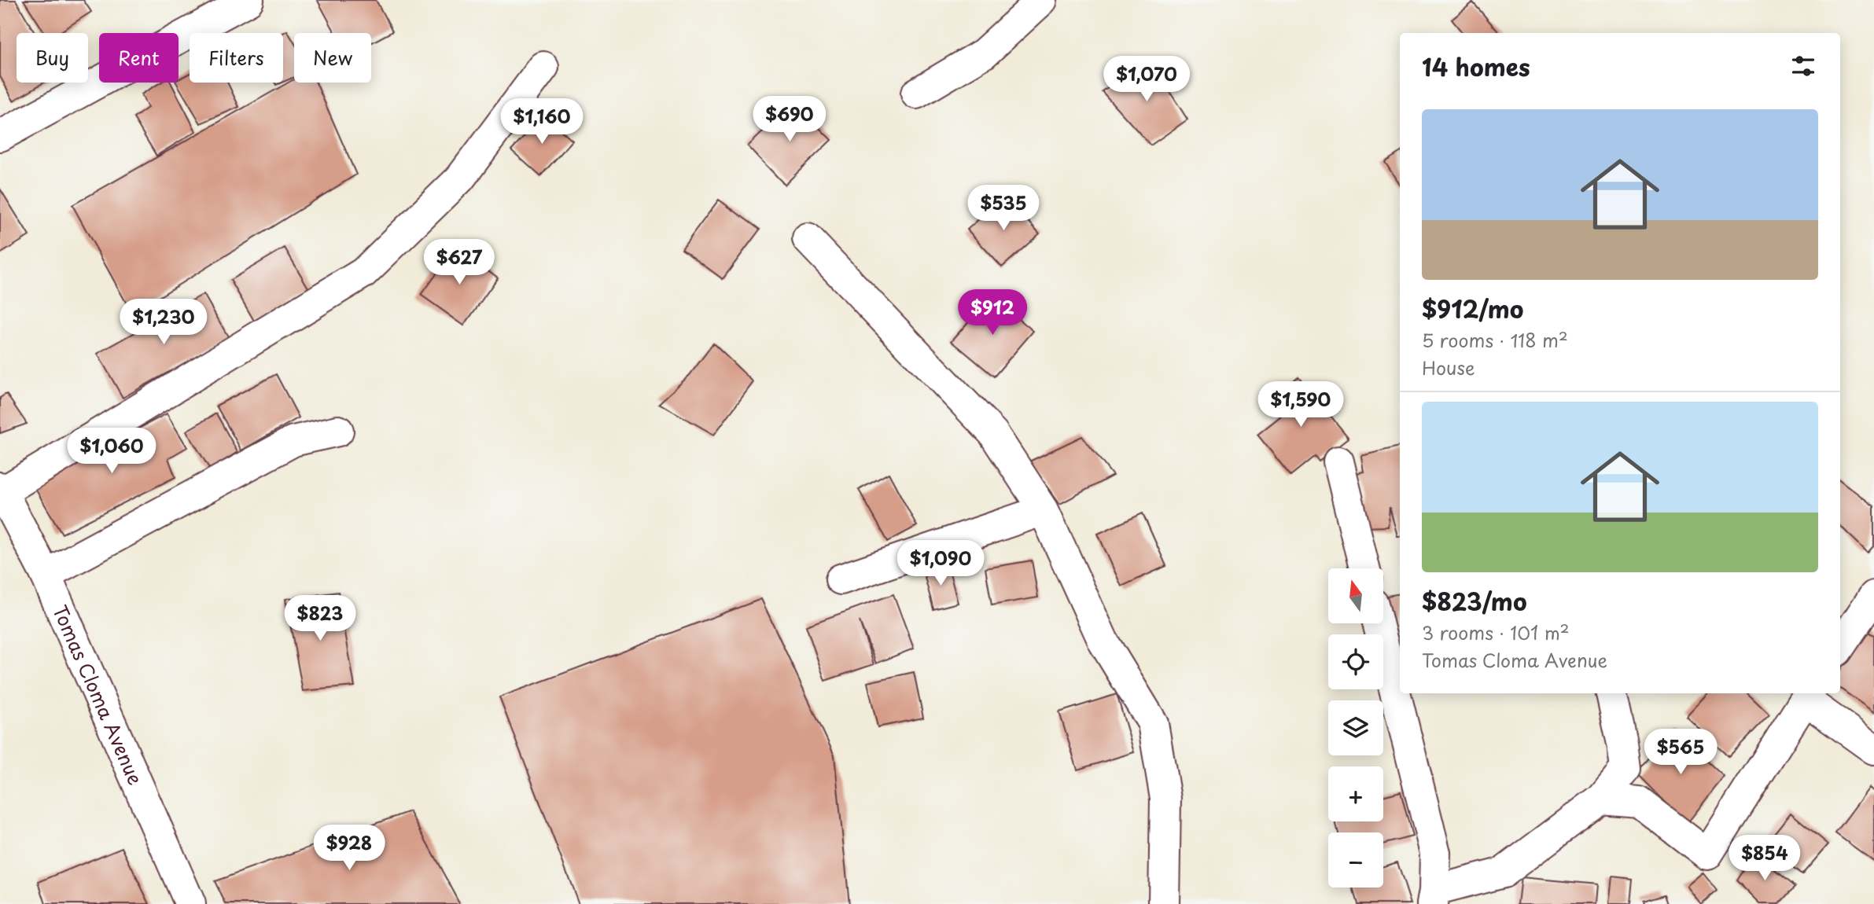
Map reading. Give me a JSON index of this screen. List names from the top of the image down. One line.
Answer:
{"streets":{"street":["Tomas Cloma Avenue"]},"north":"top","page":{"chip":["Buy","Rent","Filters","New"],"heading":"14 homes","price":["$1,070","$690","$1,160","$535","$627","$912","$1,230","$1,590","$1,060","$1,090","$823","$565","$928","$854"],"list":[{"name":"$912/mo","note":"5 rooms · 118 m² · House"},{"name":"$823/mo","note":"3 rooms · 101 m² · Tomas Cloma Avenue"}],"map_buttons":["+","−"]}}
